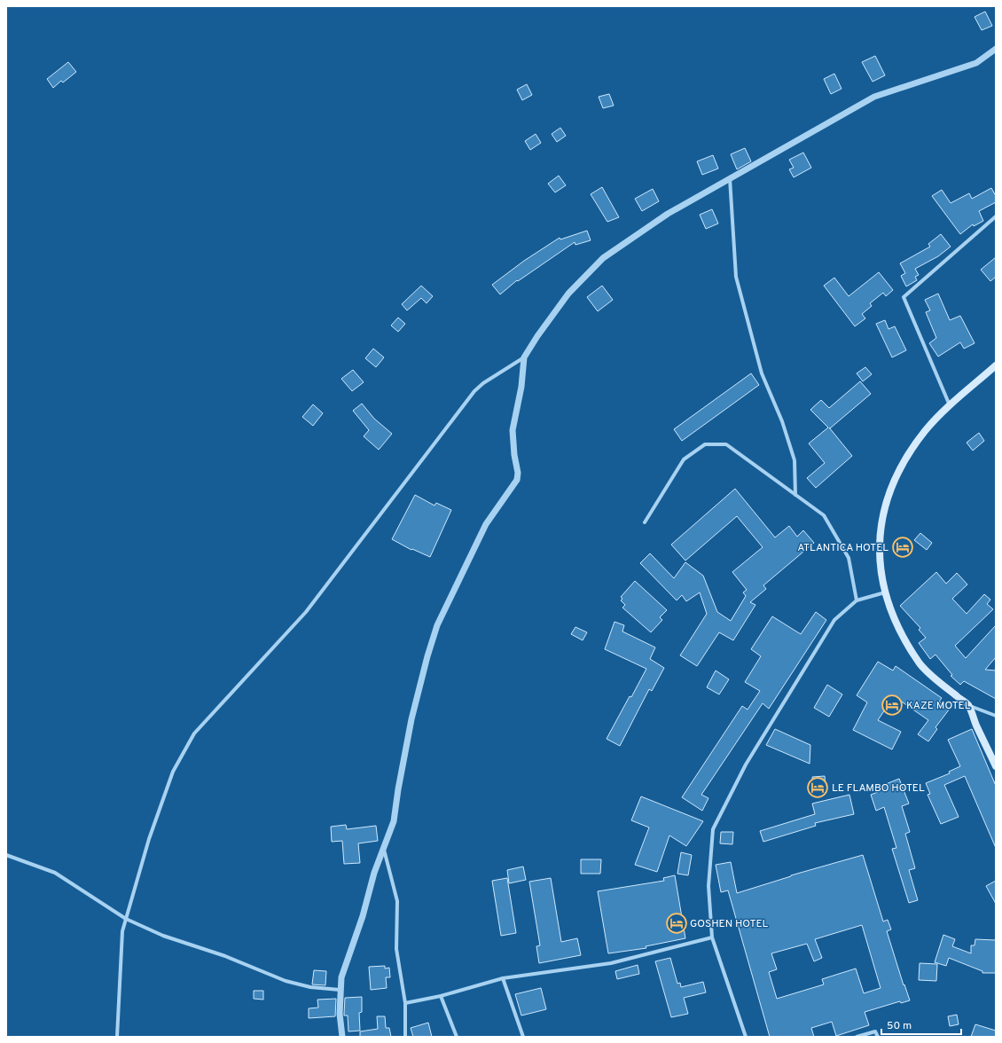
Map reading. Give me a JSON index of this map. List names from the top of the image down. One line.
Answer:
{"places":{"hotel":["ATLANTICA HOTEL","KAZE MOTEL","LE FLAMBO HOTEL","GOSHEN HOTEL"]},"scale_bar":"50 m"}
